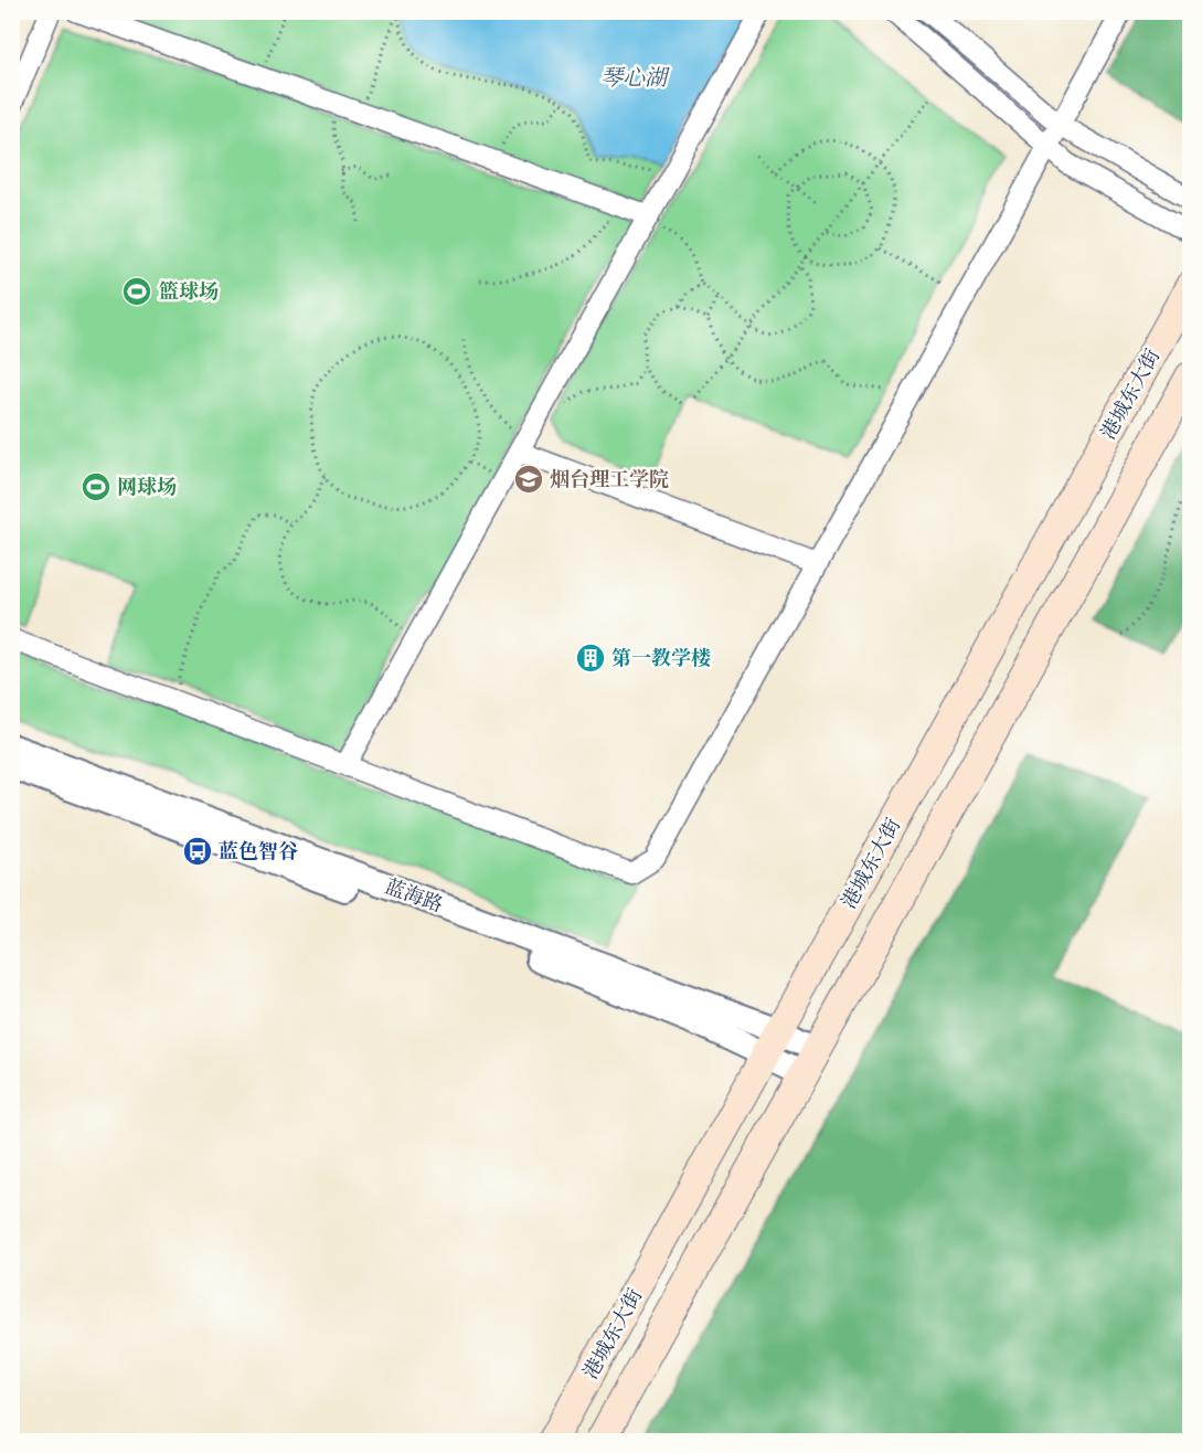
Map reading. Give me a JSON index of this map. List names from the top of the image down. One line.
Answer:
{"streets":{"main road":["港城东大街"],"street":["蓝海路"]},"crossings":[["港城东大街","蓝海路"]],"water":["琴心湖"],"places":{"sports":["篮球场","网球场"],"school or university":["烟台理工学院"],"building":["第一教学楼"],"bus stop":["蓝色智谷"]}}
